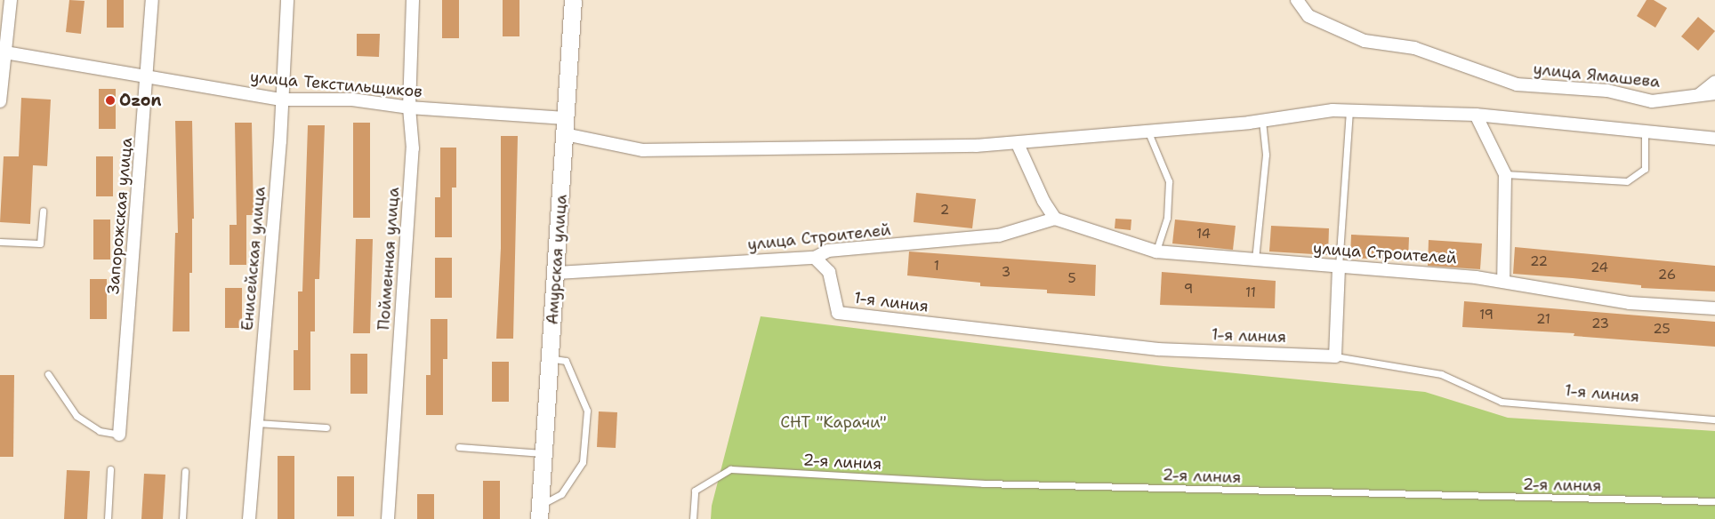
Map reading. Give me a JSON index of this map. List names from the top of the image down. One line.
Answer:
{"streets":{"street":["улица Ямашева","улица Текстильщиков","Запорожская улица","улица Строителей","Енисейская улица","Пойменная улица","Амурская улица","1-я линия"],"lane":["2-я линия"]},"crossings":[["улица Текстильщиков","Запорожская улица"],["улица Текстильщиков","Енисейская улица"],["улица Текстильщиков","Пойменная улица"],["улица Текстильщиков","Амурская улица"],["улица Строителей","Амурская улица"],["улица Строителей","1-я линия"]],"parks":["СНТ \"Карачи\""],"places":["Ozon"],"house_numbers":["2","14","22","1","24","3","26","5","9","11","19","21","23","25"]}
